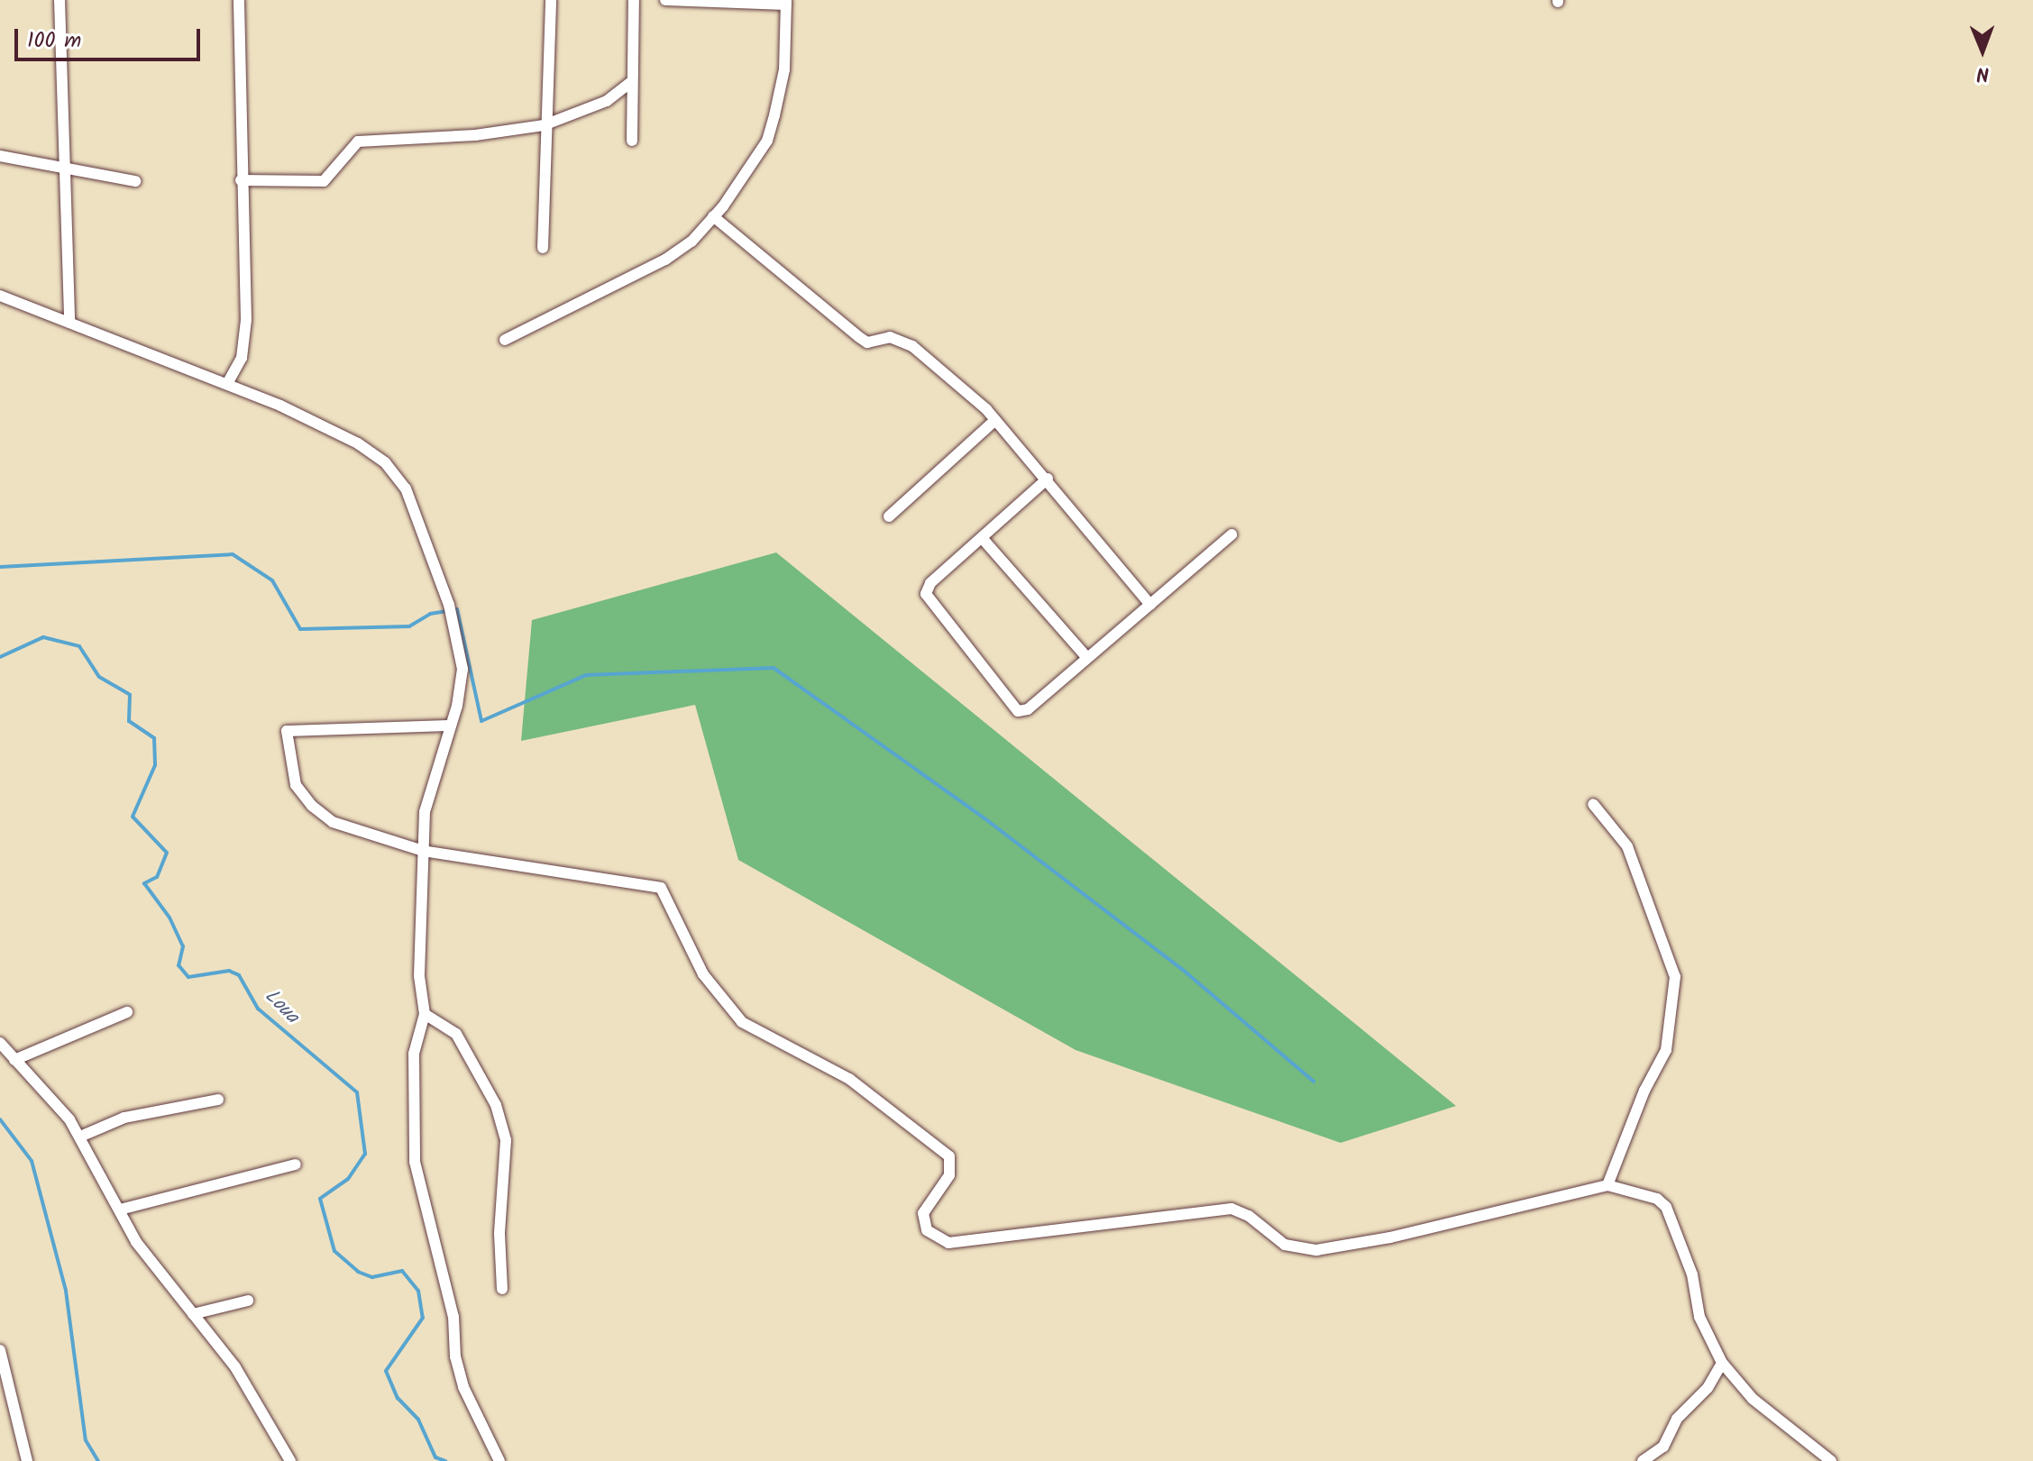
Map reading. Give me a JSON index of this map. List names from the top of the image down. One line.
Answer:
{"water":["Loua"],"scale_bar":"100 m","north":"bottom"}
